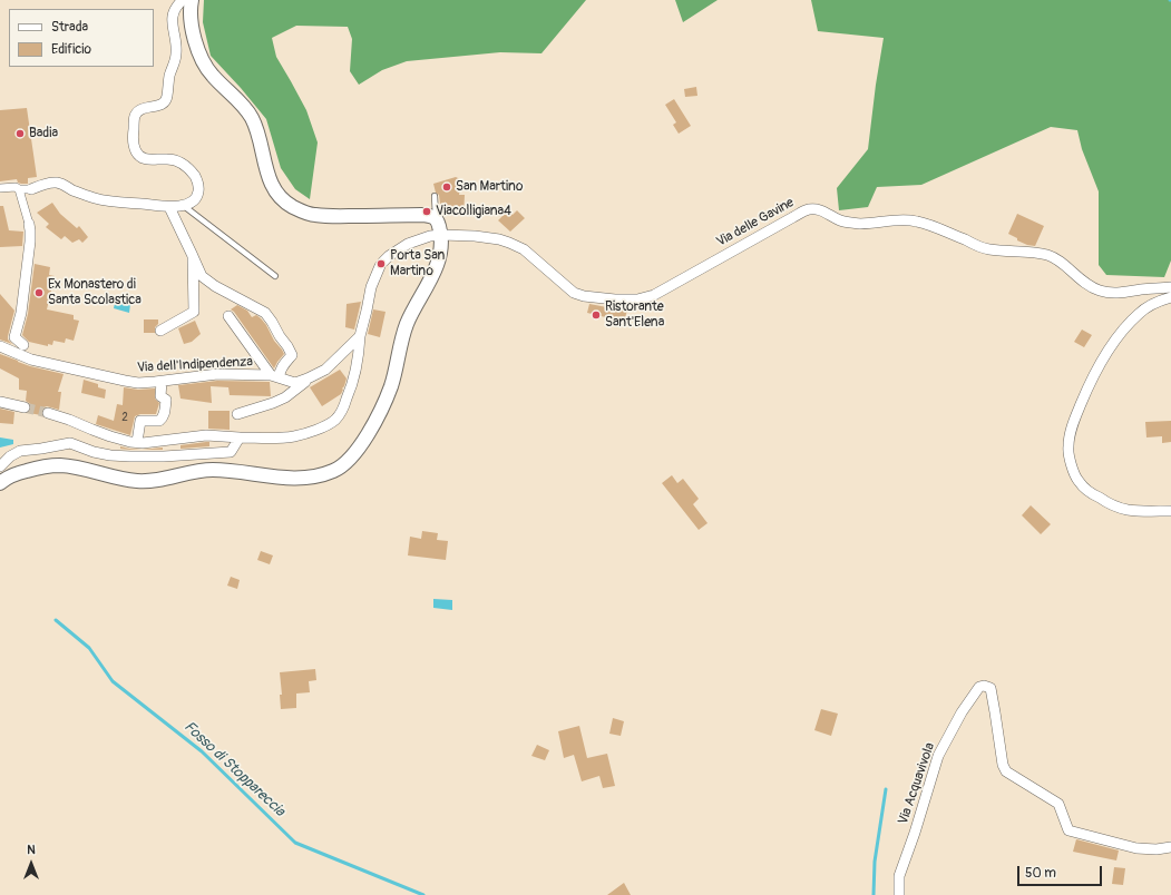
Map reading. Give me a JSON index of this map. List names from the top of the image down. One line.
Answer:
{"streets":{"street":["Via delle Gavine","Via dell'Indipendenza","Via Acquavivola"]},"water":["Fosso di Stoppareccia"],"places":["Badia","San Martino","Viacolligiana4","Porta San Martino","Ex Monastero di Santa Scolastica","Ristorante Sant'Elena"],"house_numbers":["2"],"legend":["Strada","Edificio"],"scale_bar":"50 m","north":"top"}
